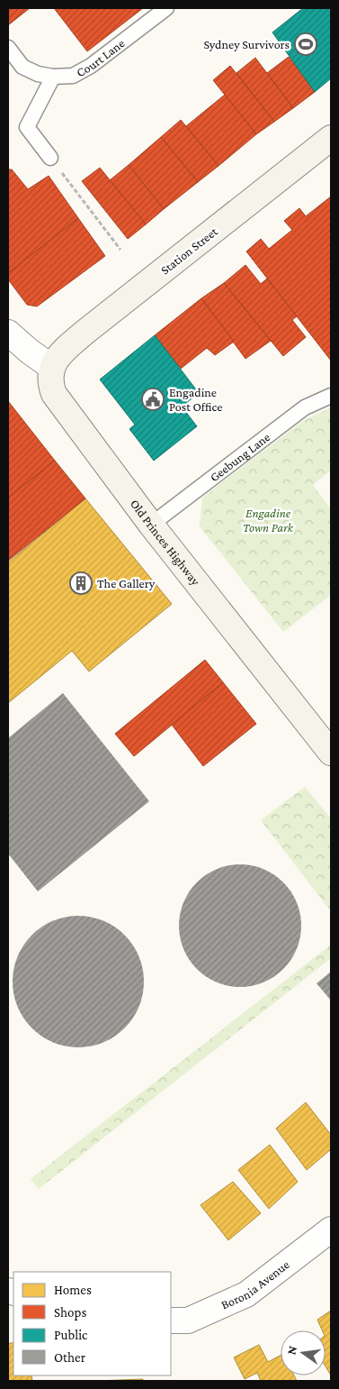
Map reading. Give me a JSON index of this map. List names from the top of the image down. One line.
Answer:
{"streets":{"street":["Station Street","Old Princes Highway","Boronia Avenue"],"lane":["Court Lane","Geebung Lane"]},"crossings":[["Station Street","Old Princes Highway"],["Geebung Lane","Old Princes Highway"]],"parks":["Engadine Town Park"],"places":{"sports":["Sydney Survivors"],"public building":["Engadine Post Office"],"building":["The Gallery"]},"legend":["Homes","Shops","Public","Other"],"north":"left"}
